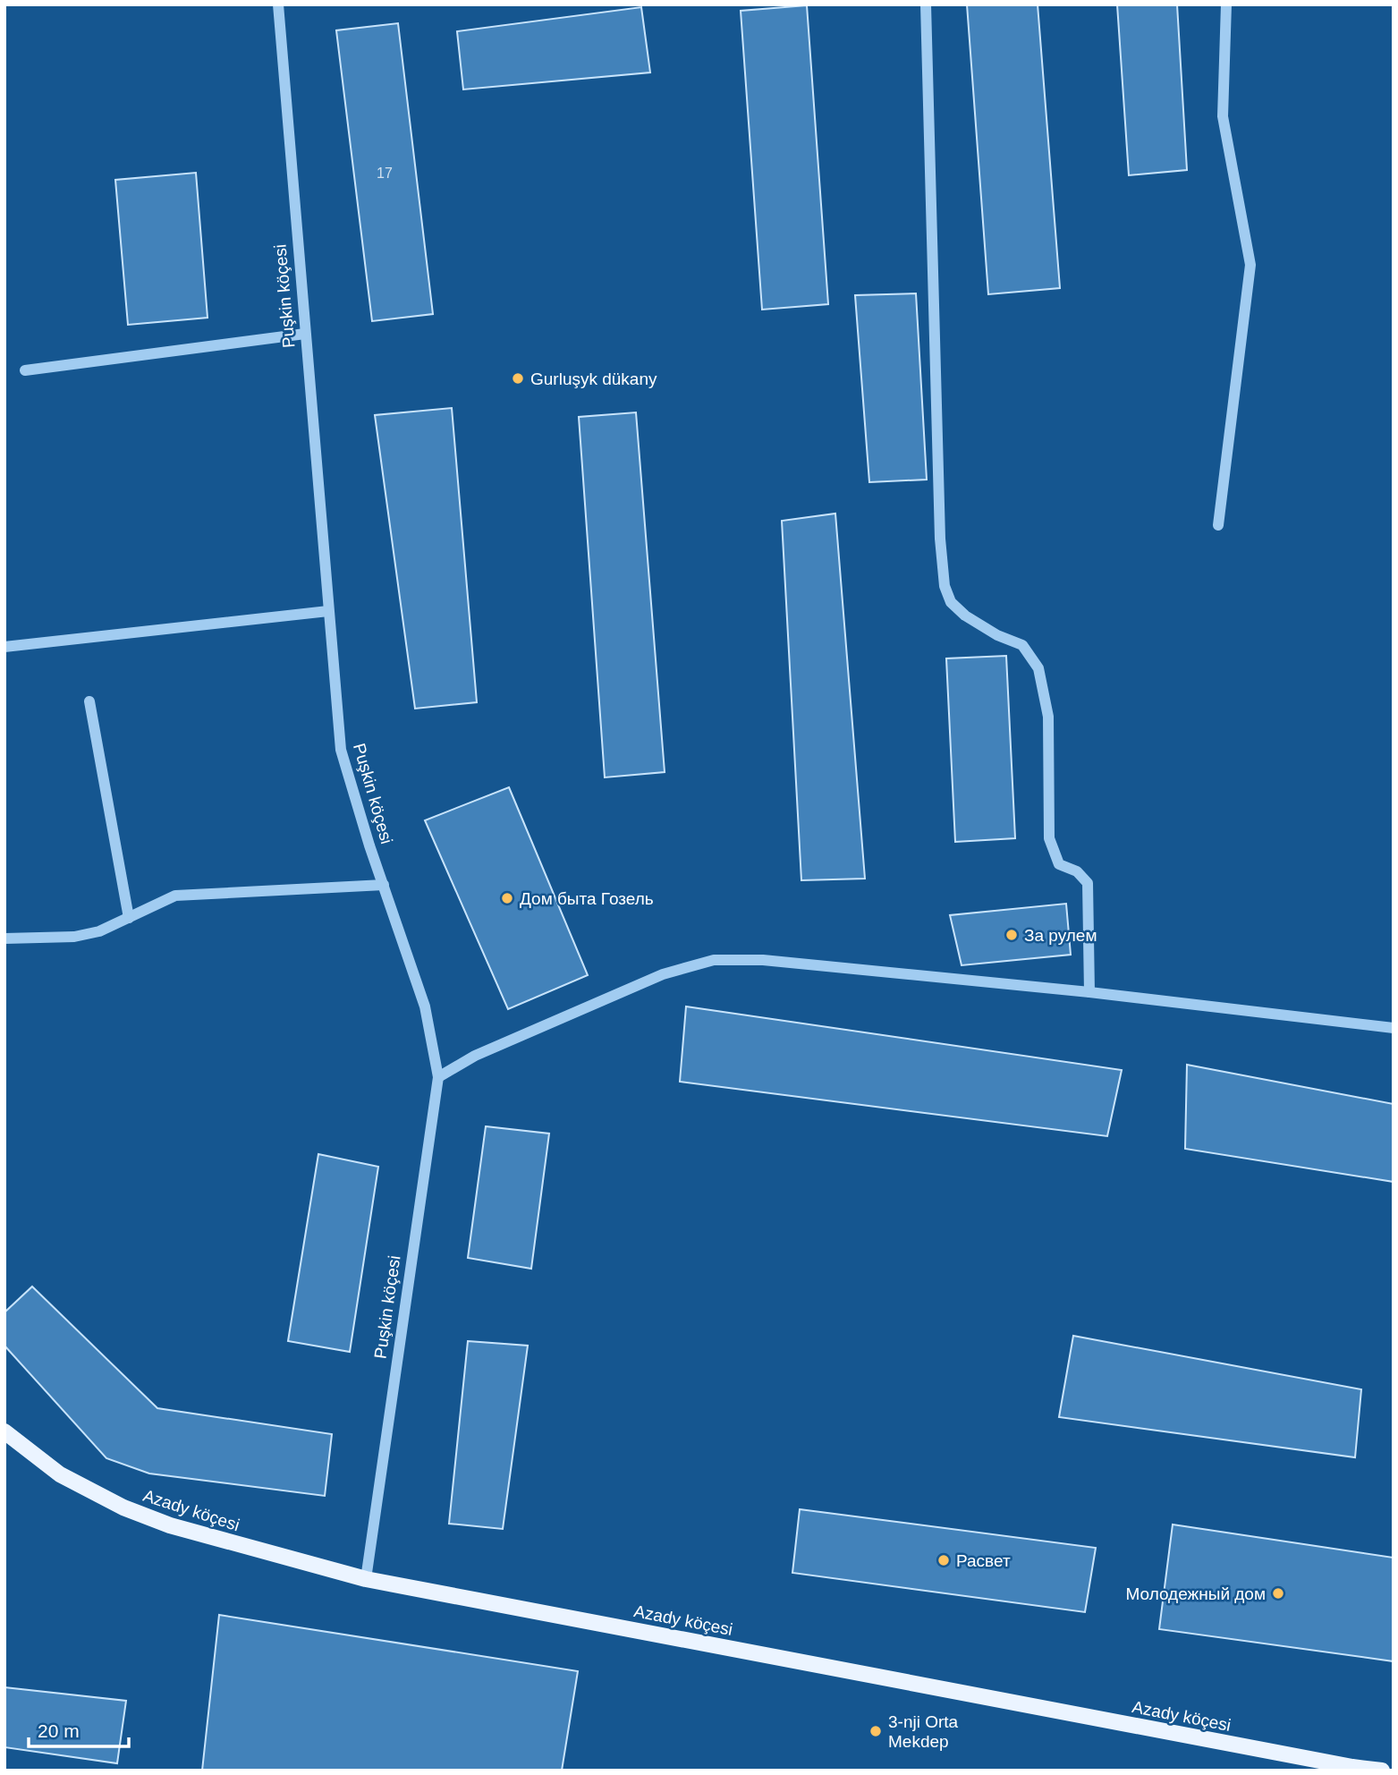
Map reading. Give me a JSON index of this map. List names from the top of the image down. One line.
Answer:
{"streets":{"main road":["Azady köçesi"],"street":["Puşkin köçesi"]},"crossings":[["Puşkin köçesi","Azady köçesi"]],"places":["Gurluşyk dükany","Дом быта Гозель","За рулем","Расвет","Молодежный дом","3-nji Orta Mekdep"],"house_numbers":["17"],"scale_bar":"20 m"}
